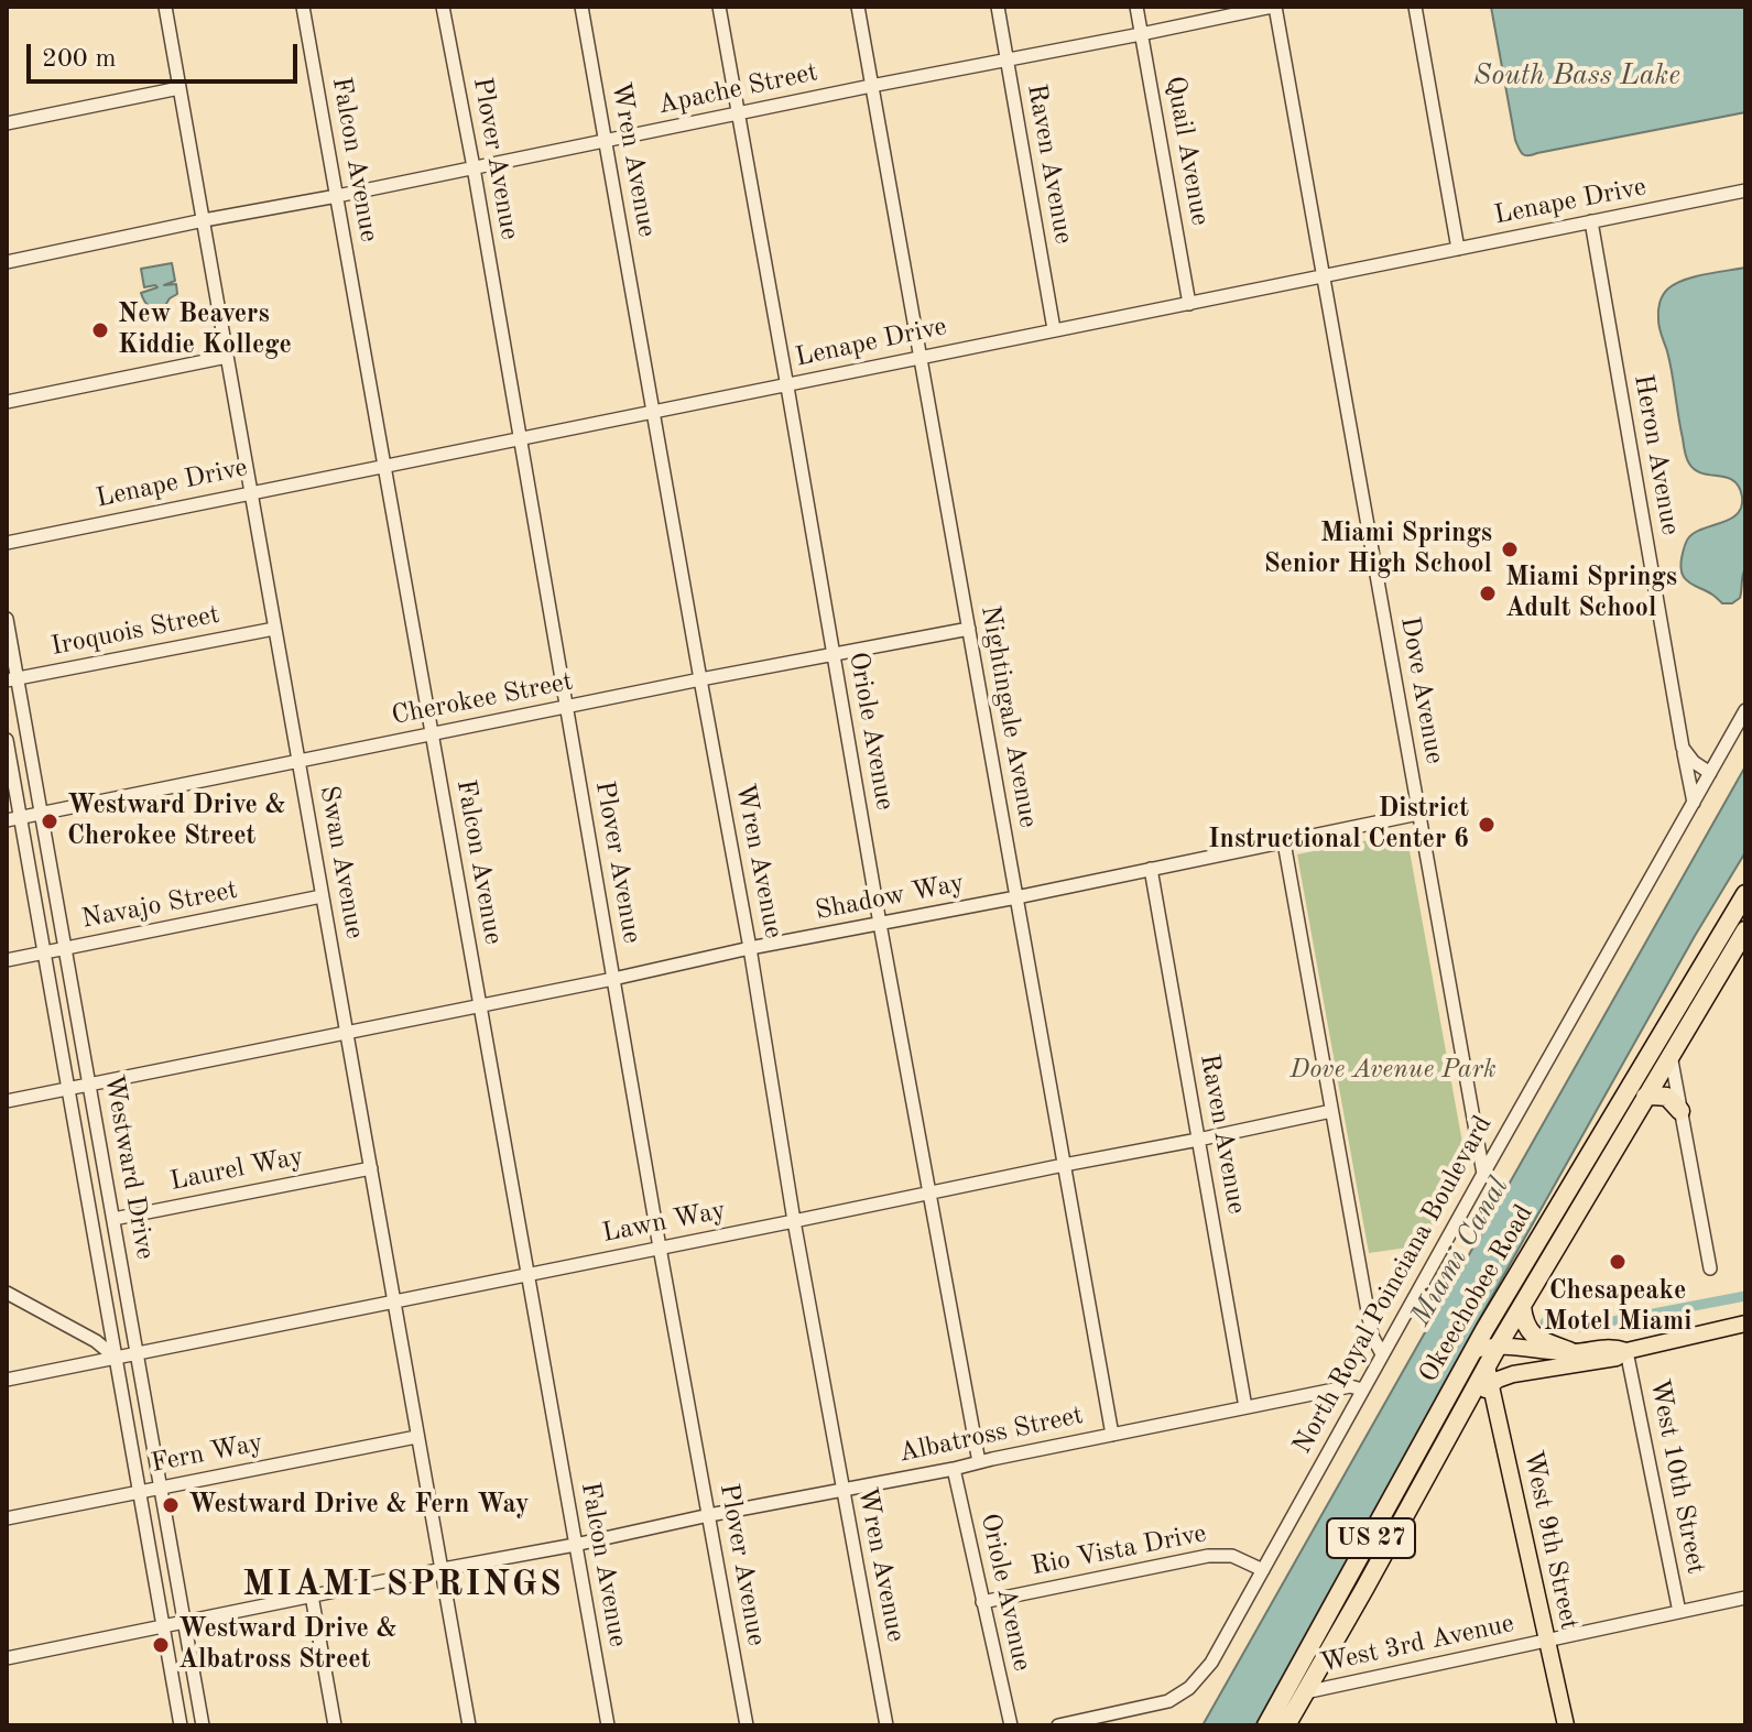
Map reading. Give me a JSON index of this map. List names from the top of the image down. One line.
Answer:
{"streets":{"highway":["Okeechobee Road","US 27"],"main road":["West 9th Street"],"street":["Apache Street","Quail Avenue","Plover Avenue","Falcon Avenue","Wren Avenue","Raven Avenue","Lenape Drive","Heron Avenue","Iroquois Street","Dove Avenue","Cherokee Street","Nightingale Avenue","Oriole Avenue","Swan Avenue","Shadow Way","Navajo Street","Westward Drive","Laurel Way","Lawn Way","North Royal Poinciana Boulevard","Albatross Street","Fern Way","West 10th Street","Rio Vista Drive","West 3rd Avenue"]},"crossings":[["Apache Street","Quail Avenue"],["Apache Street","Plover Avenue"],["Apache Street","Falcon Avenue"],["Apache Street","Wren Avenue"],["Apache Street","Raven Avenue"],["Apache Street","Dove Avenue"],["Apache Street","Nightingale Avenue"],["Apache Street","Oriole Avenue"],["Apache Street","Swan Avenue"],["Quail Avenue","Lenape Drive"],["Plover Avenue","Lenape Drive"],["Plover Avenue","Cherokee Street"],["Plover Avenue","Shadow Way"],["Plover Avenue","Lawn Way"],["Plover Avenue","Albatross Street"],["Falcon Avenue","Lenape Drive"],["Falcon Avenue","Cherokee Street"],["Falcon Avenue","Shadow Way"],["Falcon Avenue","Lawn Way"],["Falcon Avenue","Albatross Street"],["Wren Avenue","Lenape Drive"],["Wren Avenue","Cherokee Street"],["Wren Avenue","Shadow Way"],["Wren Avenue","Lawn Way"],["Wren Avenue","Albatross Street"],["Raven Avenue","Lenape Drive"],["Raven Avenue","Shadow Way"],["Raven Avenue","Lawn Way"],["Raven Avenue","Albatross Street"],["Lenape Drive","Heron Avenue"],["Lenape Drive","Dove Avenue"],["Lenape Drive","Nightingale Avenue"],["Lenape Drive","Oriole Avenue"],["Lenape Drive","Swan Avenue"],["Heron Avenue","North Royal Poinciana Boulevard"],["Iroquois Street","Swan Avenue"],["Iroquois Street","Westward Drive"],["Dove Avenue","Shadow Way"],["Dove Avenue","North Royal Poinciana Boulevard"],["Cherokee Street","Nightingale Avenue"],["Cherokee Street","Oriole Avenue"],["Cherokee Street","Swan Avenue"],["Cherokee Street","Westward Drive"],["Nightingale Avenue","Shadow Way"],["Nightingale Avenue","Lawn Way"],["Nightingale Avenue","Albatross Street"],["Oriole Avenue","Shadow Way"],["Oriole Avenue","Lawn Way"],["Oriole Avenue","Albatross Street"],["Oriole Avenue","Rio Vista Drive"],["Swan Avenue","Shadow Way"],["Swan Avenue","Navajo Street"],["Swan Avenue","Laurel Way"],["Swan Avenue","Lawn Way"],["Swan Avenue","Albatross Street"],["Swan Avenue","Fern Way"],["Shadow Way","Westward Drive"],["Navajo Street","Westward Drive"],["Westward Drive","Laurel Way"],["Westward Drive","Lawn Way"],["Westward Drive","Albatross Street"],["Westward Drive","Fern Way"],["North Royal Poinciana Boulevard","Albatross Street"],["North Royal Poinciana Boulevard","Rio Vista Drive"],["Okeechobee Road","West 9th Street"],["Okeechobee Road","West 3rd Avenue"],["West 10th Street","West 3rd Avenue"],["West 9th Street","West 3rd Avenue"]],"districts":["MIAMI SPRINGS"],"water":["South Bass Lake","Miami Canal"],"parks":["Dove Avenue Park"],"places":["New Beavers Kiddie Kollege","Miami Springs Senior High School","Miami Springs Adult School","Westward Drive & Cherokee Street","District Instructional Center 6","Chesapeake Motel Miami","Westward Drive & Fern Way","Westward Drive & Albatross Street"],"scale_bar":"200 m"}
